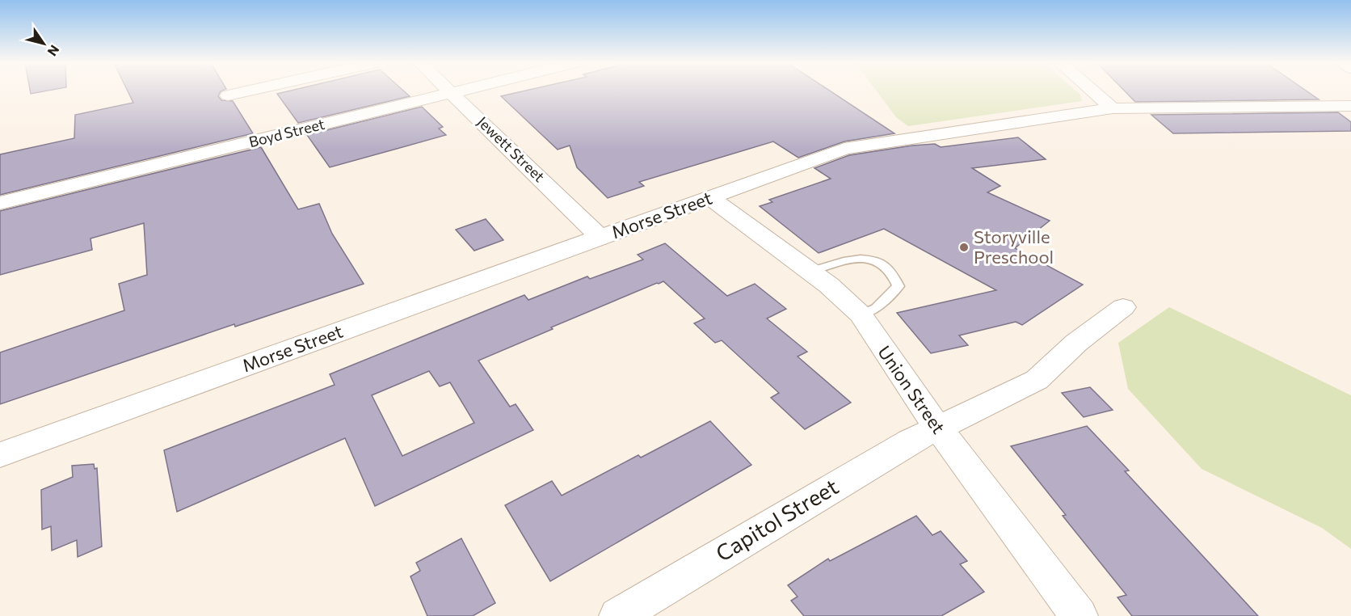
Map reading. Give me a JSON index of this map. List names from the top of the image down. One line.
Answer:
{"streets":{"street":["Boyd Street","Jewett Street","Morse Street","Union Street","Capitol Street"]},"crossings":[["Boyd Street","Jewett Street"],["Jewett Street","Morse Street"],["Morse Street","Union Street"],["Union Street","Capitol Street"]],"places":["Storyville Preschool"],"north":"bottom right"}
